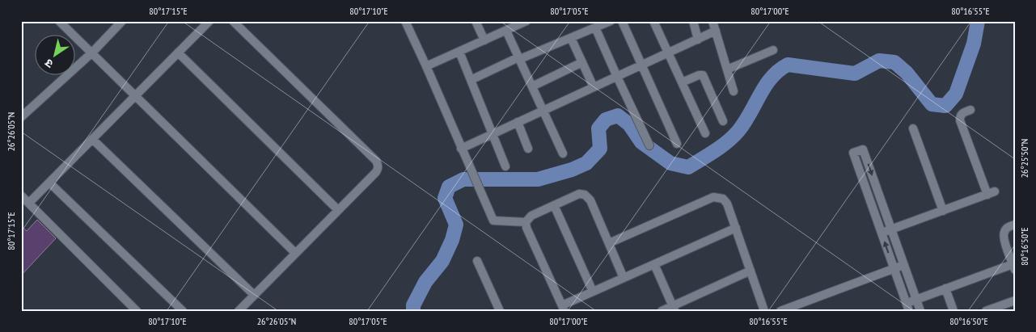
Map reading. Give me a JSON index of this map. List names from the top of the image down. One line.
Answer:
{"north":"bottom left","coordinates":["80°17'15\"E","80°17'10\"E","80°17'05\"E","80°17'00\"E","80°16'55\"E","26°26'05\"N","26°25'50\"N","80°16'50\"E"]}
